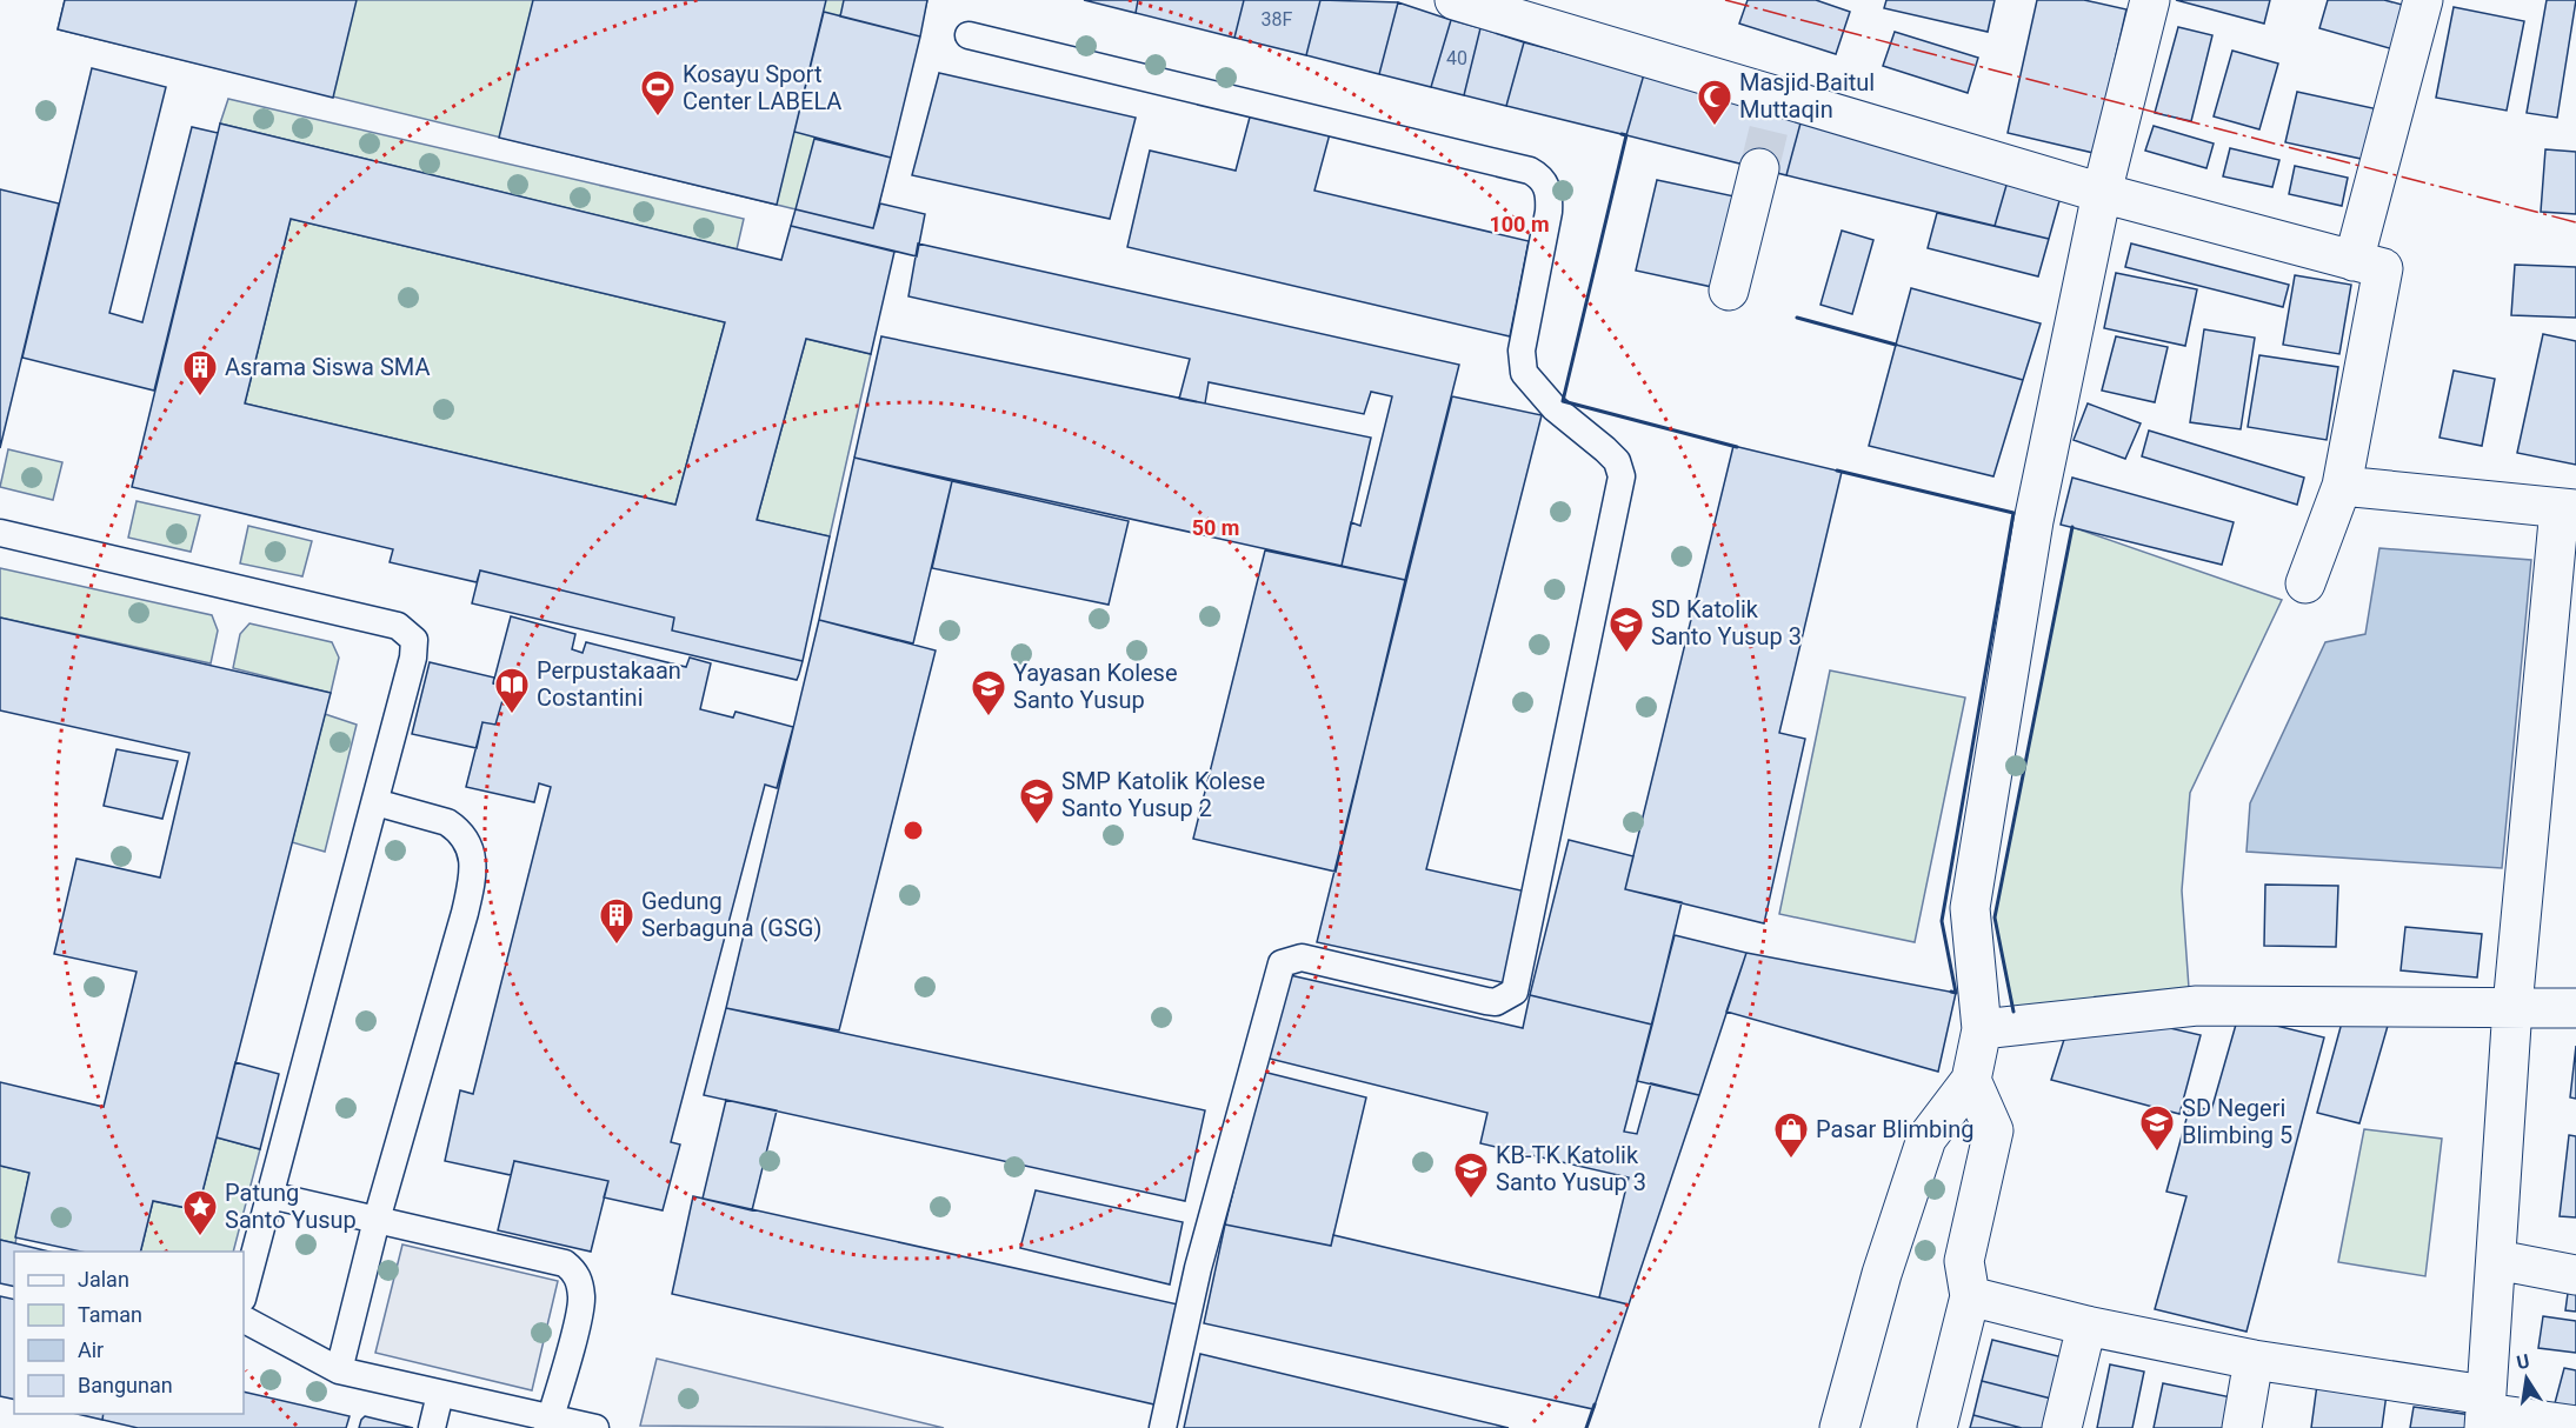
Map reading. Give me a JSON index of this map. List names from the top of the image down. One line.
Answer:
{"places":{"sports":["Kosayu Sport Center LABELA"],"mosque":["Masjid Baitul Muttaqin"],"building":["Asrama Siswa SMA","Gedung Serbaguna (GSG)"],"school or university":["SD Katolik Santo Yusup 3","Yayasan Kolese Santo Yusup","SMP Katolik Kolese Santo Yusup 2","SD Negeri Blimbing 5","KB-TK Katolik Santo Yusup 3"],"library":["Perpustakaan Costantini"],"shop":["Pasar Blimbing"],"place":["Patung Santo Yusup"]},"house_numbers":["38F","40"],"legend":["Jalan","Taman","Air","Bangunan"],"north":"top","rings":["100 m","50 m"]}
